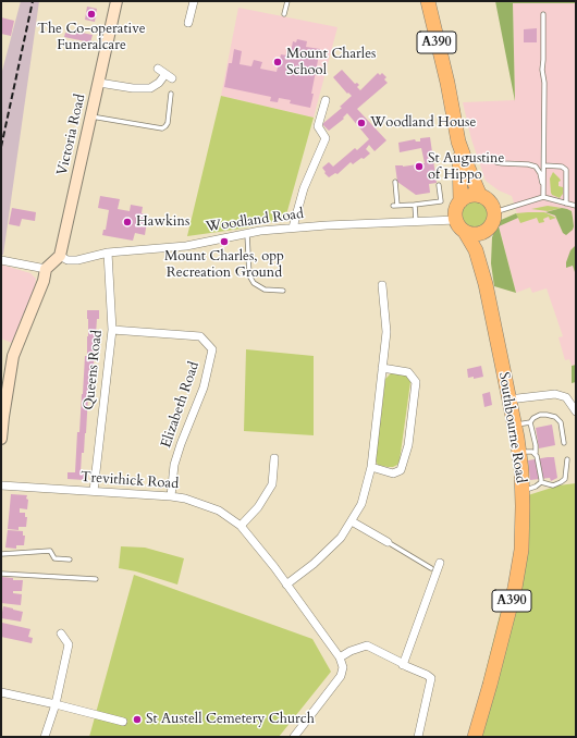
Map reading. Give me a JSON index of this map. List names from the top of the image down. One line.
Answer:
{"streets":{"highway":["A390","Southbourne Road"],"street":["Victoria Road","Woodland Road","Queens Road","Elizabeth Road","Trevithick Road"]},"crossings":[["A390","Woodland Road"],["A390","Southbourne Road"],["Victoria Road","Woodland Road"],["Woodland Road","Queens Road"],["Woodland Road","Southbourne Road"],["Queens Road","Elizabeth Road"],["Queens Road","Trevithick Road"],["Elizabeth Road","Trevithick Road"]],"places":["The Co-operative Funeralcare","Mount Charles School","Woodland House","St Augustine of Hippo","Hawkins","Mount Charles, opp Recreation Ground","St Austell Cemetery Church"]}
